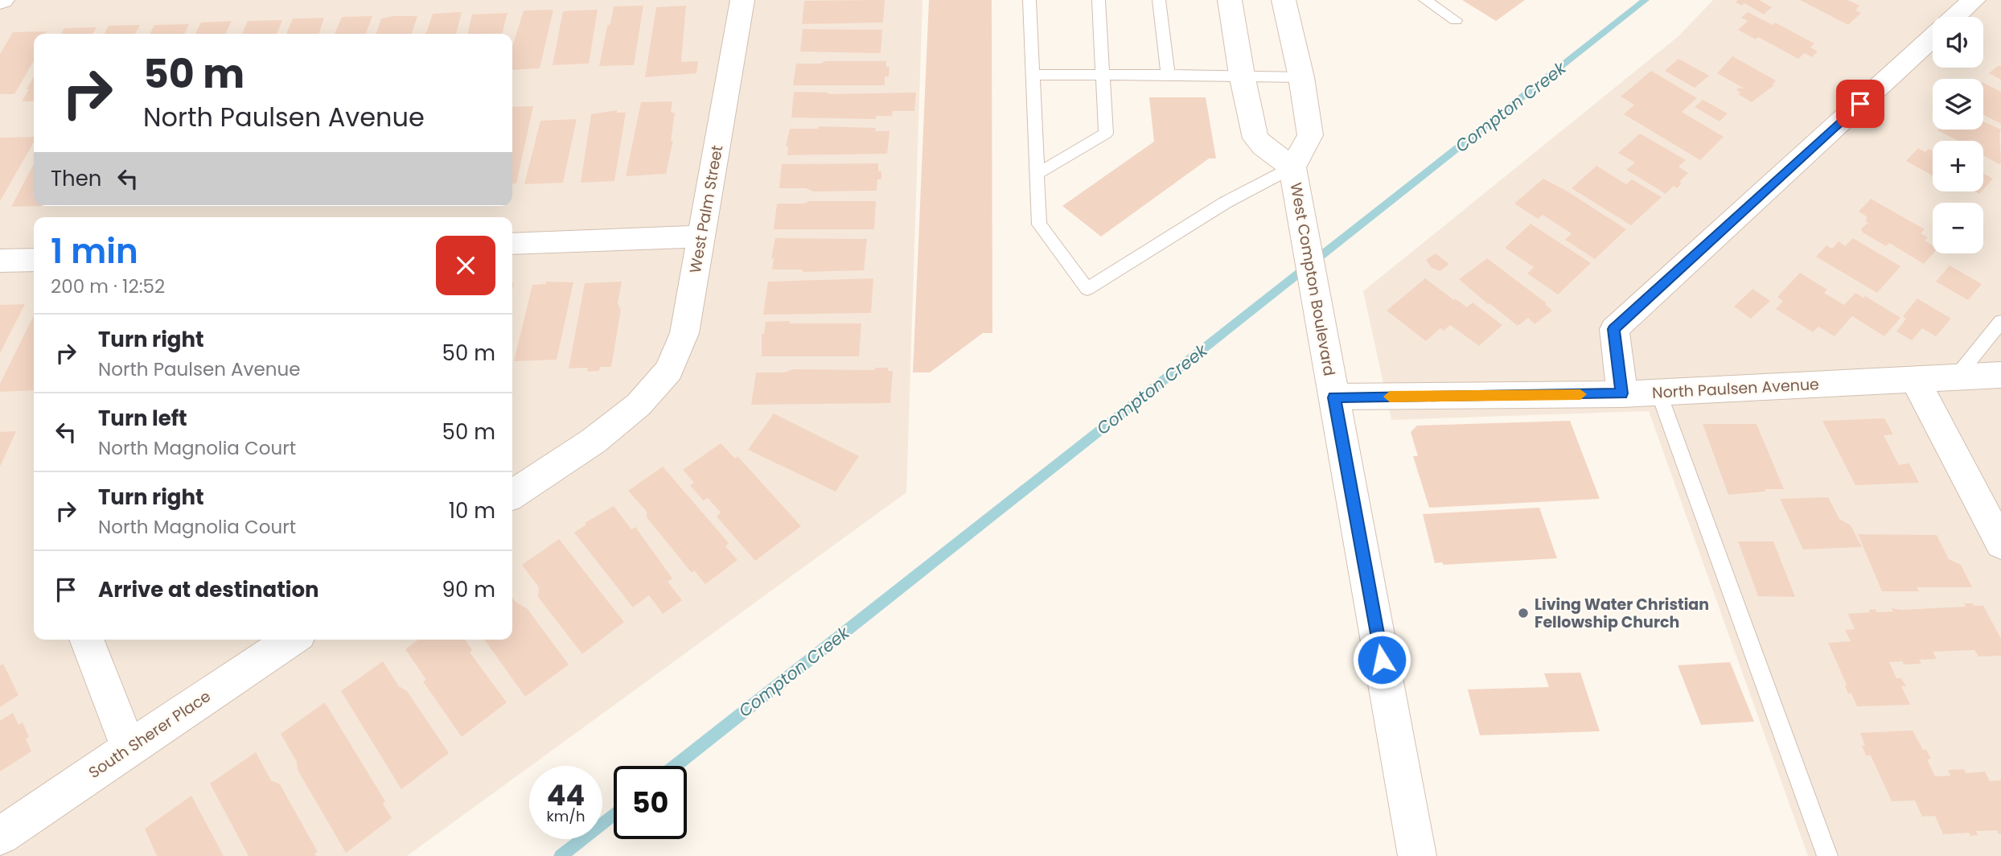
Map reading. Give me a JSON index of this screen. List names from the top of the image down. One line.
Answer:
{"streets":{"street":["West Palm Street","West Compton Boulevard","North Paulsen Avenue","South Sherer Place"]},"crossings":[["West Compton Boulevard","North Paulsen Avenue"]],"water":["Compton Creek"],"places":["Living Water Christian Fellowship Church"],"page":{"map_buttons":["+","−"],"turn":["50 m","North Paulsen Avenue"],"then":"Then","heading":["1 min","200 m · 12:52"],"list":[{"name":"Turn right","note":"North Paulsen Avenue","value":"50 m"},{"name":"Turn left","note":"North Magnolia Court","value":"50 m"},{"name":"Turn right","note":"North Magnolia Court","value":"10 m"},{"name":"Arrive at destination","value":"90 m"}],"speed":"44 km/h","limit":"50"}}
